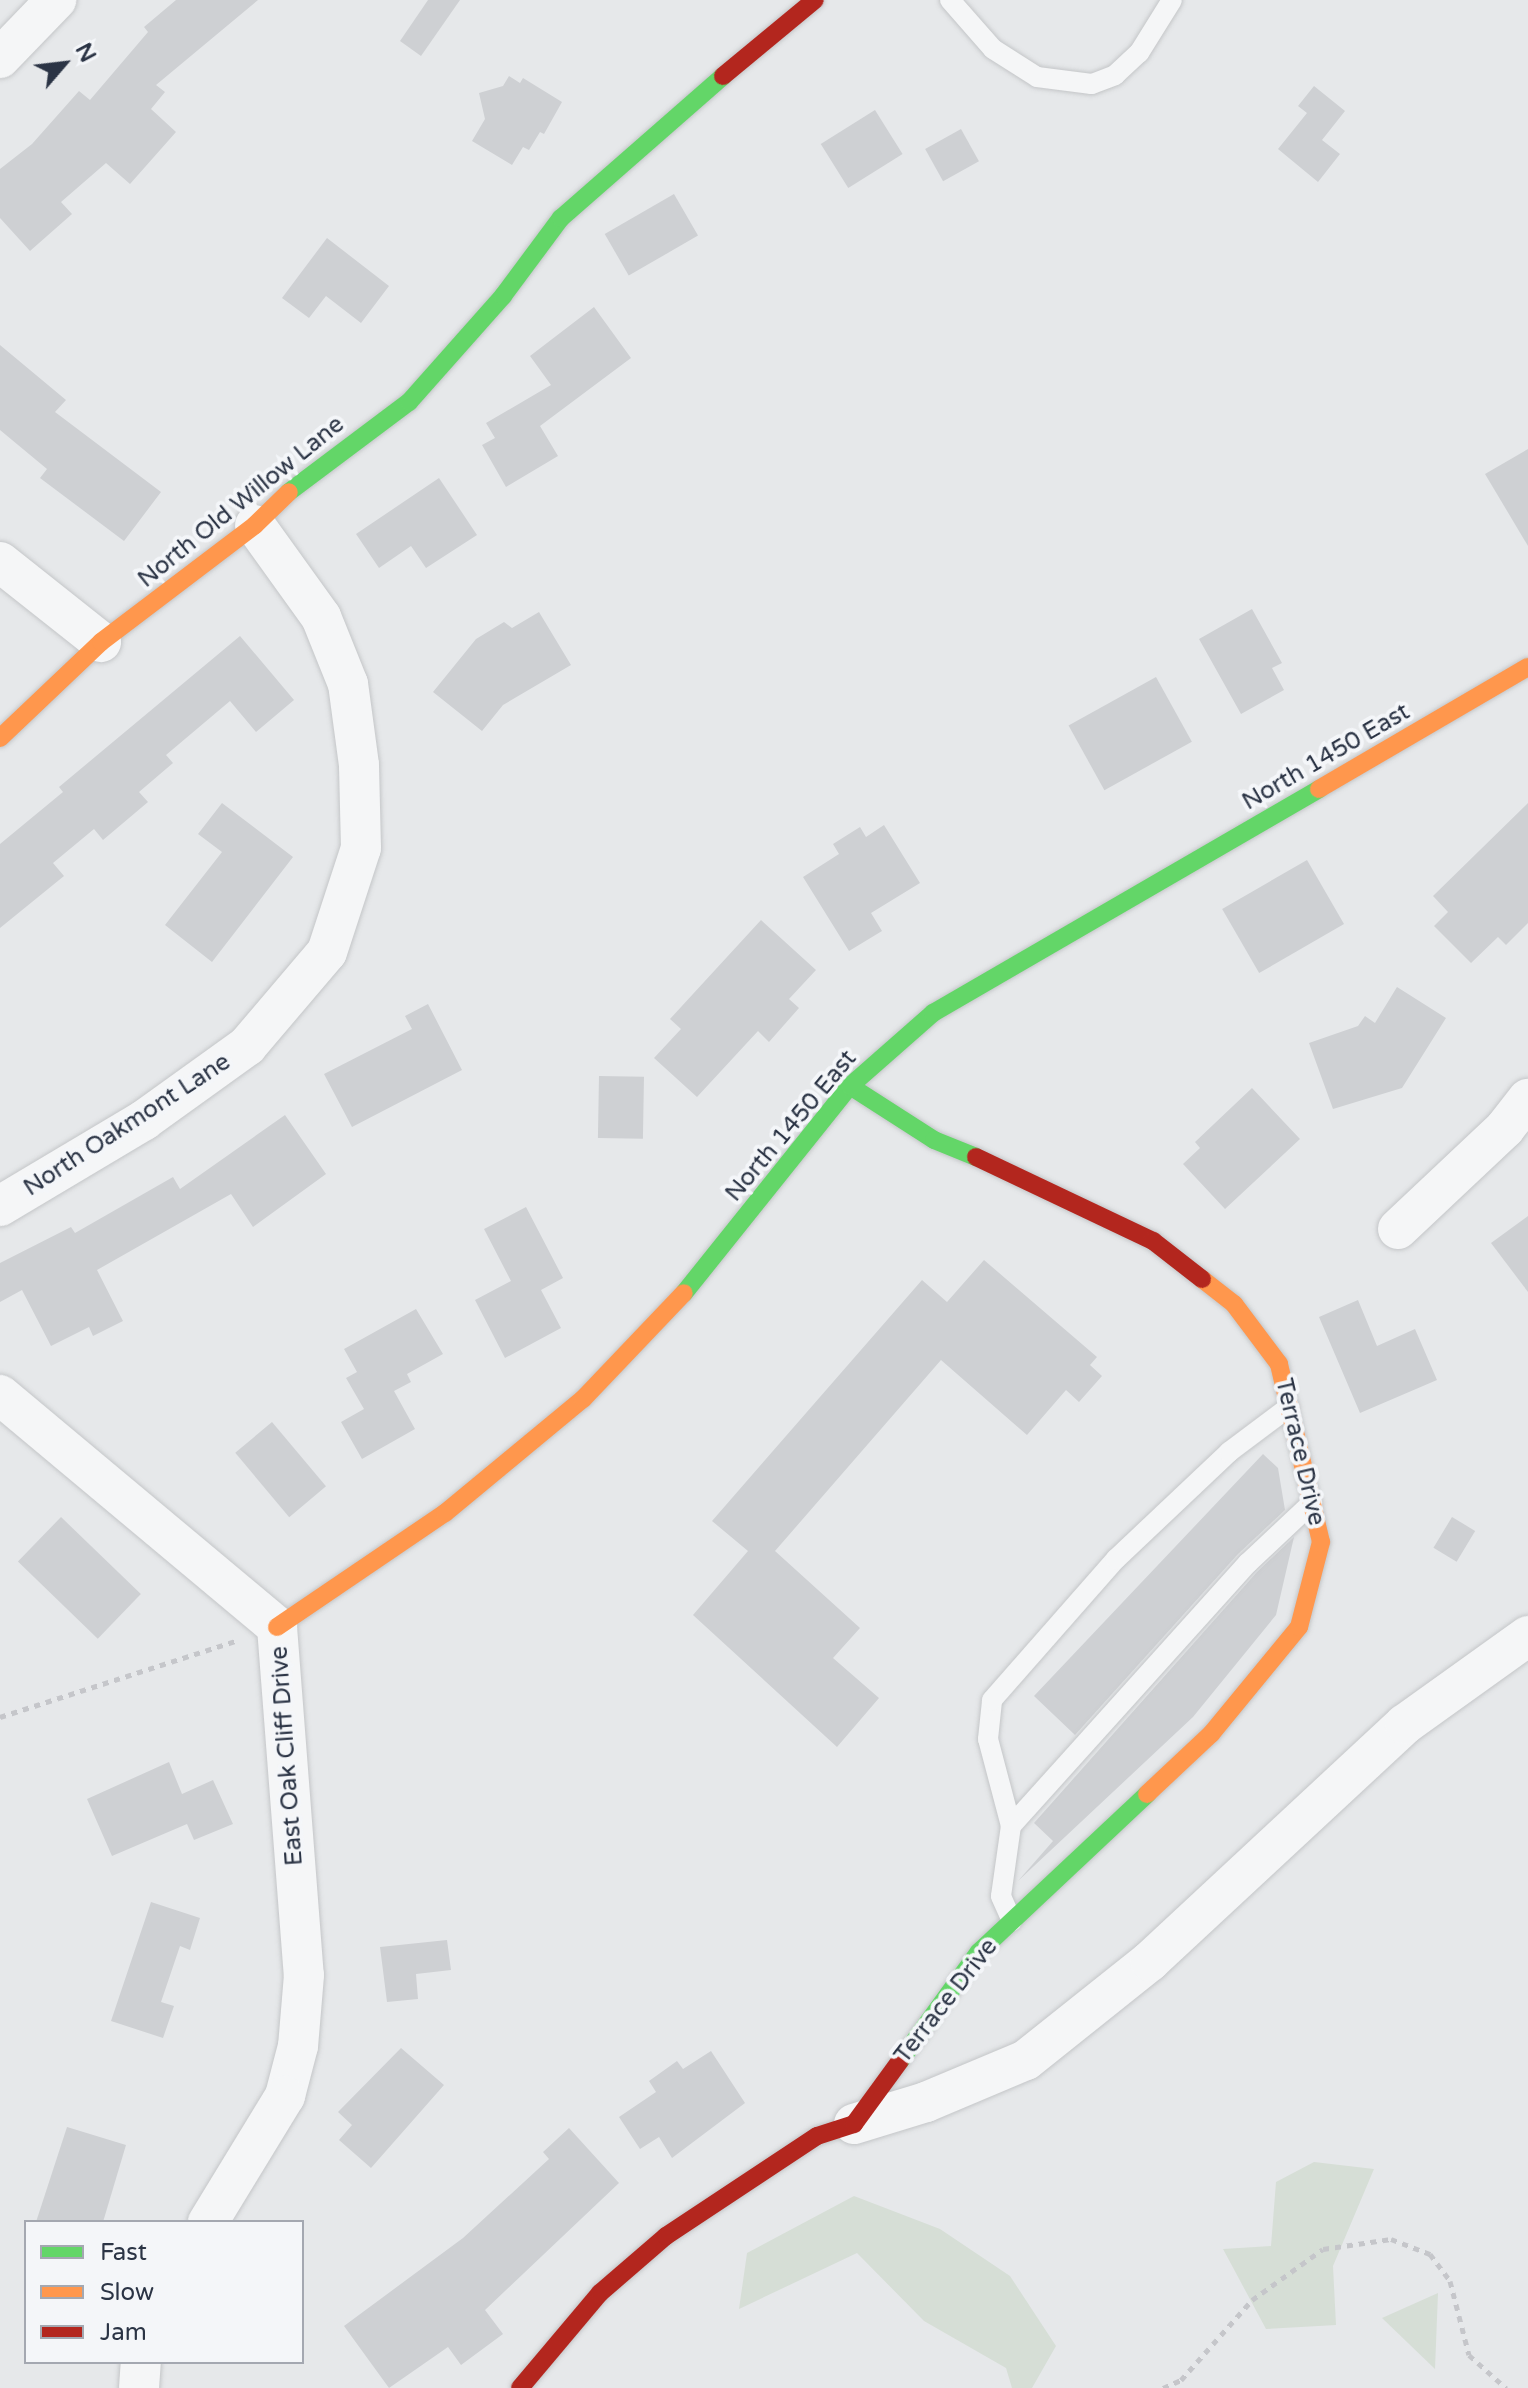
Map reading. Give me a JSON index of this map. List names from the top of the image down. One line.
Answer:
{"streets":{"street":["North Old Willow Lane","North 1450 East","North Oakmont Lane","Terrace Drive","East Oak Cliff Drive"]},"crossings":[["North Old Willow Lane","North Oakmont Lane"],["North 1450 East","Terrace Drive"],["North 1450 East","East Oak Cliff Drive"]],"legend":["Fast","Slow","Jam"],"north":"top right"}
